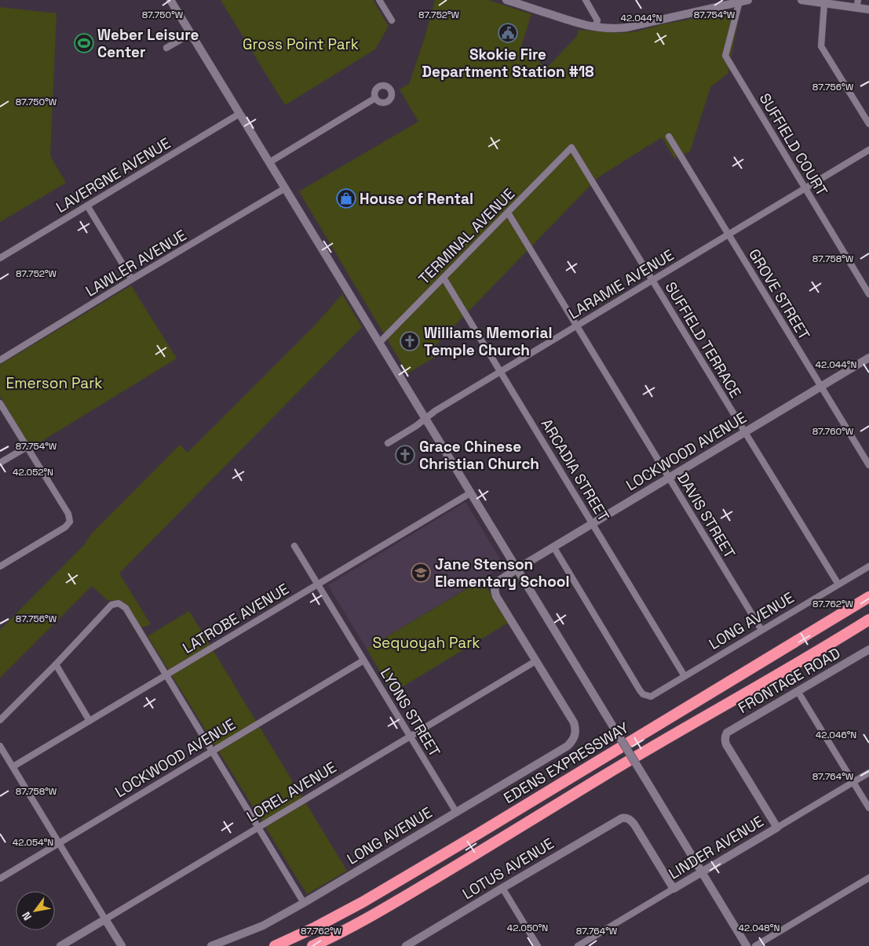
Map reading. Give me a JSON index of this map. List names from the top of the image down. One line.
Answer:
{"streets":{"highway":["EDENS EXPRESSWAY"],"street":["SUFFIELD COURT","LAVERGNE AVENUE","TERMINAL AVENUE","LAWLER AVENUE","LARAMIE AVENUE","GROVE STREET","SUFFIELD TERRACE","LOCKWOOD AVENUE","ARCADIA STREET","DAVIS STREET","LATROBE AVENUE","LONG AVENUE","FRONTAGE ROAD","LYONS STREET","LOREL AVENUE","LINDER AVENUE","LOTUS AVENUE"]},"crossings":[["SUFFIELD COURT","LARAMIE AVENUE"],["TERMINAL AVENUE","SUFFIELD TERRACE"],["TERMINAL AVENUE","ARCADIA STREET"],["TERMINAL AVENUE","DAVIS STREET"],["LARAMIE AVENUE","GROVE STREET"],["LARAMIE AVENUE","SUFFIELD TERRACE"],["LARAMIE AVENUE","ARCADIA STREET"],["LARAMIE AVENUE","DAVIS STREET"],["GROVE STREET","LOCKWOOD AVENUE"],["SUFFIELD TERRACE","LOCKWOOD AVENUE"],["SUFFIELD TERRACE","LONG AVENUE"],["LOCKWOOD AVENUE","ARCADIA STREET"],["LOCKWOOD AVENUE","DAVIS STREET"],["LOCKWOOD AVENUE","LONG AVENUE"],["LOCKWOOD AVENUE","LYONS STREET"],["LOCKWOOD AVENUE","LOREL AVENUE"],["ARCADIA STREET","LONG AVENUE"],["DAVIS STREET","LONG AVENUE"],["LATROBE AVENUE","LYONS STREET"],["LONG AVENUE","LYONS STREET"],["FRONTAGE ROAD","LINDER AVENUE"],["LYONS STREET","LOREL AVENUE"],["LINDER AVENUE","LOTUS AVENUE"]],"parks":["Gross Point Park","Emerson Park","Sequoyah Park"],"places":{"public building":["Skokie Fire Department Station #18"],"sports":["Weber Leisure Center"],"shop":["House of Rental"],"church":["Williams Memorial Temple Church","Grace Chinese Christian Church"],"school or university":["Jane Stenson Elementary School"]},"north":"bottom left","coordinates":["87.754°W","87.750°W","87.752°W","42.044°N","87.756°W","87.758°W","87.760°W","42.052°N","87.762°W","42.046°N","87.764°W","42.054°N","42.050°N","42.048°N"]}
